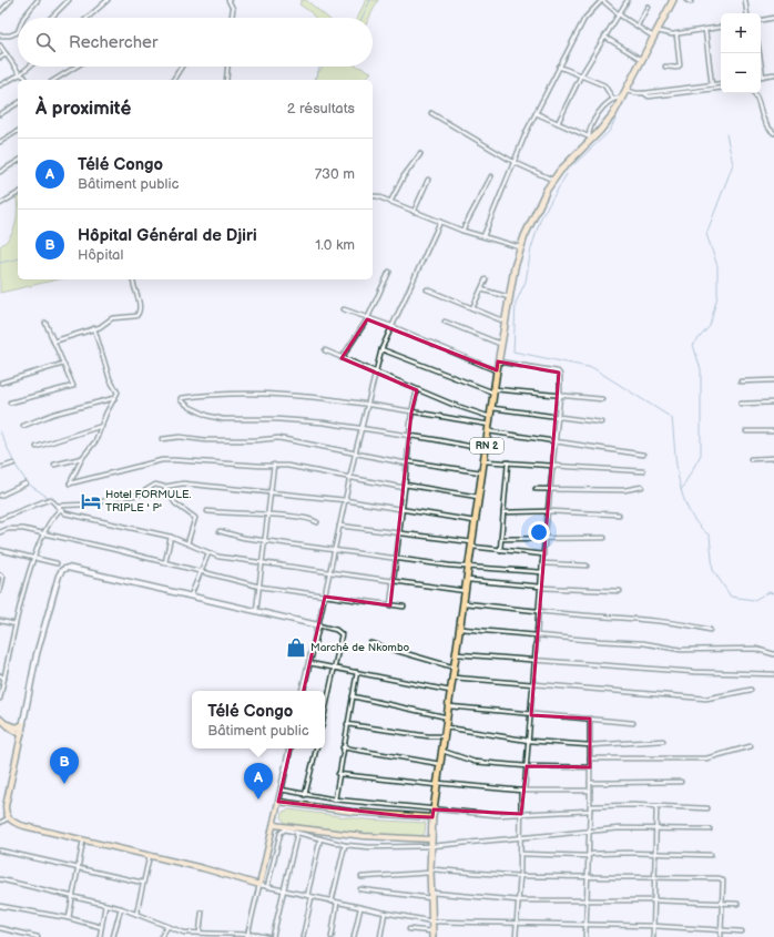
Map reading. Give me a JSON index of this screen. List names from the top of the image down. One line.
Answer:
{"streets":{"highway":["RN 2"]},"places":{"hotel":["Hotel FORMULE. TRIPLE ' P'"],"shop":["Marché de Nkombo"]},"page":{"map_buttons":["+","−"],"search":"Rechercher","heading":["À proximité","2 résultats"],"list":[{"mark":"A","name":"Télé Congo","note":"Bâtiment public","value":"730 m"},{"mark":"B","name":"Hôpital Général de Djiri","note":"Hôpital","value":"1.0 km"}],"popup":["Télé Congo","Bâtiment public"],"pins":["B","A"]}}
